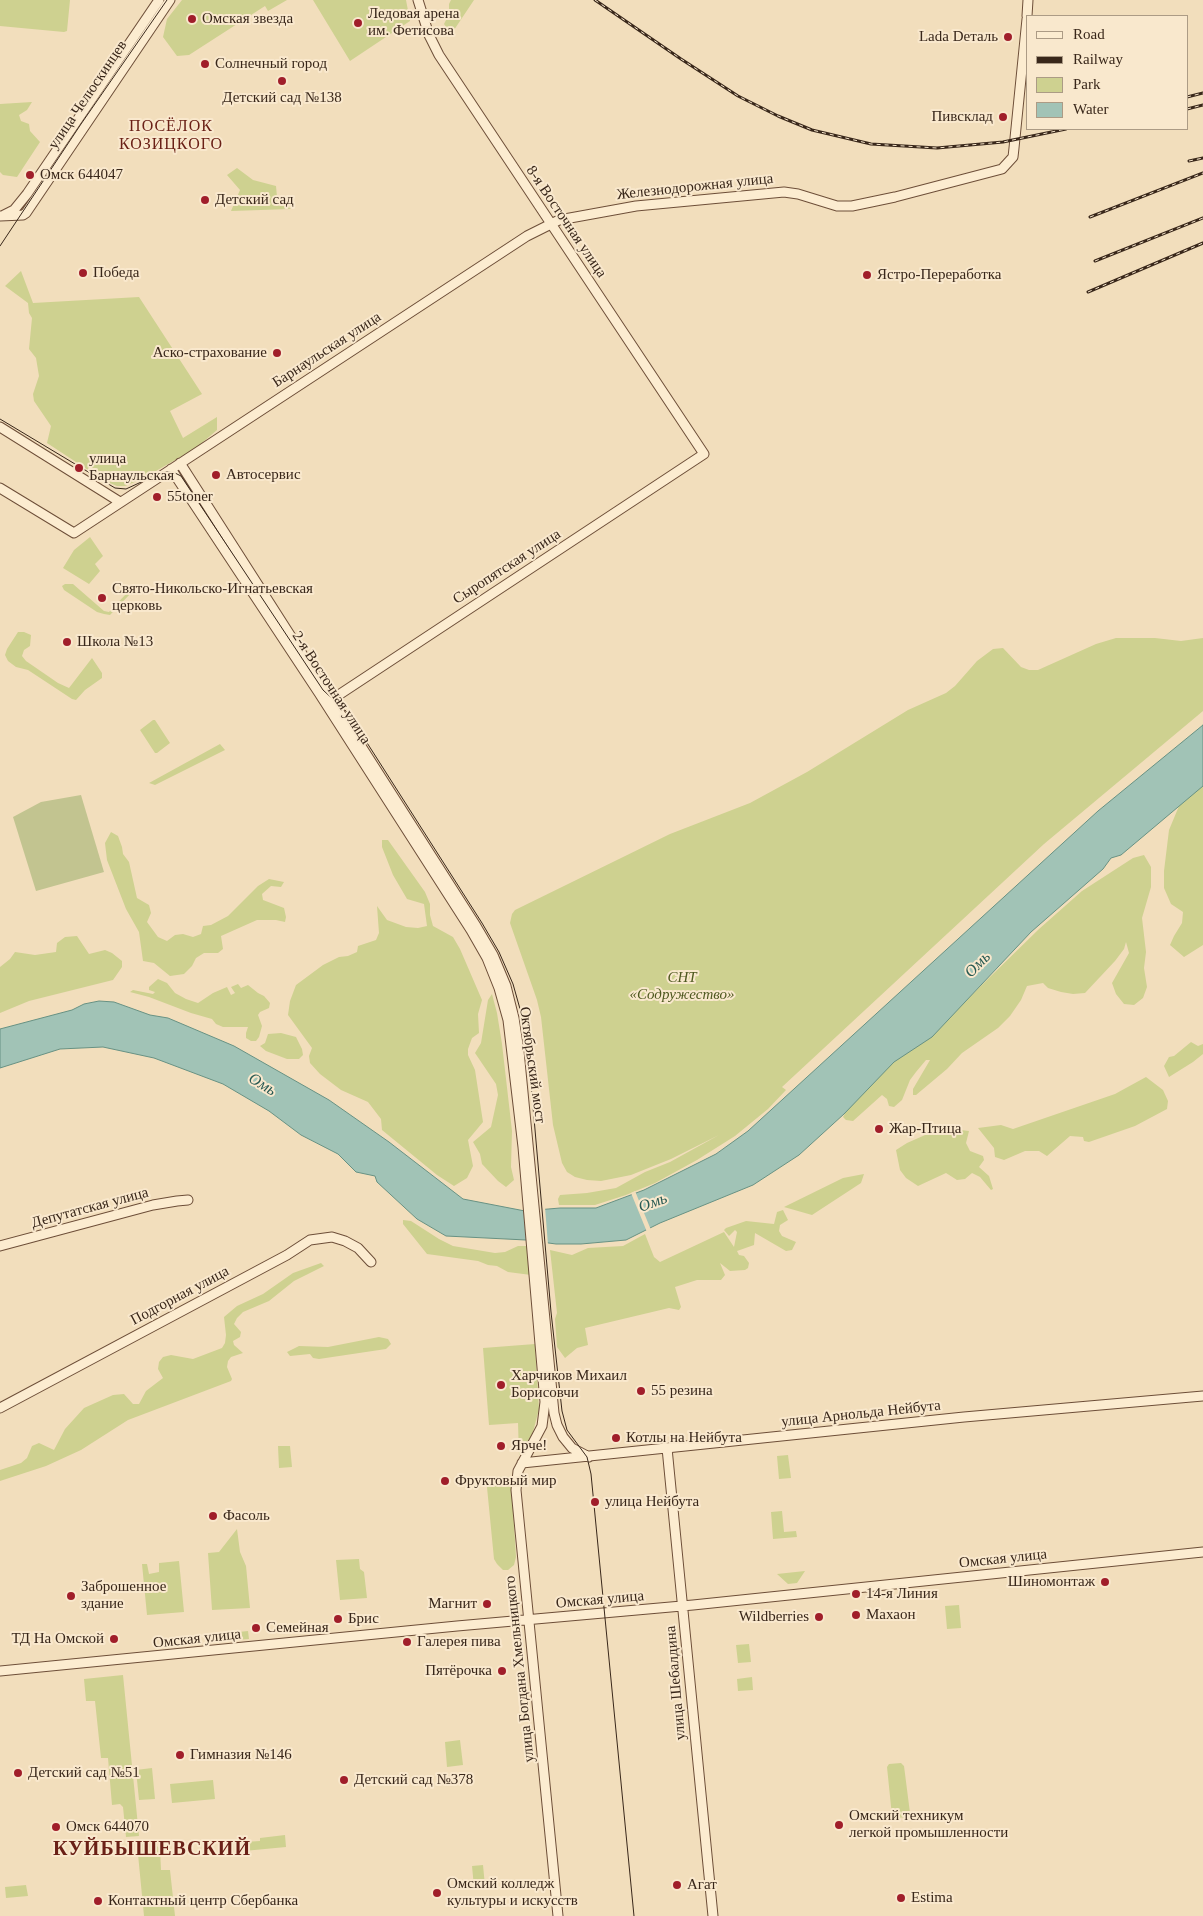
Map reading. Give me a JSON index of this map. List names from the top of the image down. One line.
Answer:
{"streets":{"main road":["улица Челюскинцев","Железнодорожная улица","8-я Восточная улица","Барнаульская улица","Сыропятская улица","2-я Восточная улица","Октябрьский мост","Депутатская улица","Подгорная улица","улица Арнольда Нейбута","Омская улица","улица Богдана Хмельницкого","улица Шебалдина"]},"crossings":[["Железнодорожная улица","8-я Восточная улица"],["Железнодорожная улица","Барнаульская улица"],["8-я Восточная улица","Барнаульская улица"],["8-я Восточная улица","Сыропятская улица"],["Барнаульская улица","2-я Восточная улица"],["Сыропятская улица","2-я Восточная улица"],["2-я Восточная улица","Октябрьский мост"],["Октябрьский мост","улица Богдана Хмельницкого"],["улица Арнольда Нейбута","улица Богдана Хмельницкого"],["улица Арнольда Нейбута","улица Шебалдина"],["Омская улица","улица Богдана Хмельницкого"],["Омская улица","улица Шебалдина"]],"districts":["ПОСЁЛОК КОЗИЦКОГО","КУЙБЫШЕВСКИЙ"],"water":["Омь"],"parks":["СНТ «Содружество»"],"places":["Омская звезда","Ледовая арена им. Фетисова","Lada Dеталь","Солнечный город","Детский сад №138","Пивсклад","Омск 644047","Детский сад","Победа","Ястро-Переработка","Аско-страхование","улица Барнаульская","Автосервис","55toner","Свято-Никольско-Игнатьевская церковь","Школа №13","Жар-Птица","Харчиков Михаил Борисовчи","55 резина","Котлы на Нейбута","Ярче!","Фруктовый мир","улица Нейбута","Фасоль","Шиномонтаж","14-я Линия","Заброшенное здание","Магнит","Махаон","Wildberries","Брис","Семейная","ТД На Омской","Галерея пива","Пятёрочка","Гимназия №146","Детский сад №51","Детский сад №378","Омский техникум легкой промышленности","Омск 644070","Агат","Омский колледж культуры и искусств","Estima","Контактный центр Сбербанка"],"legend":["Road","Railway","Park","Water"]}
